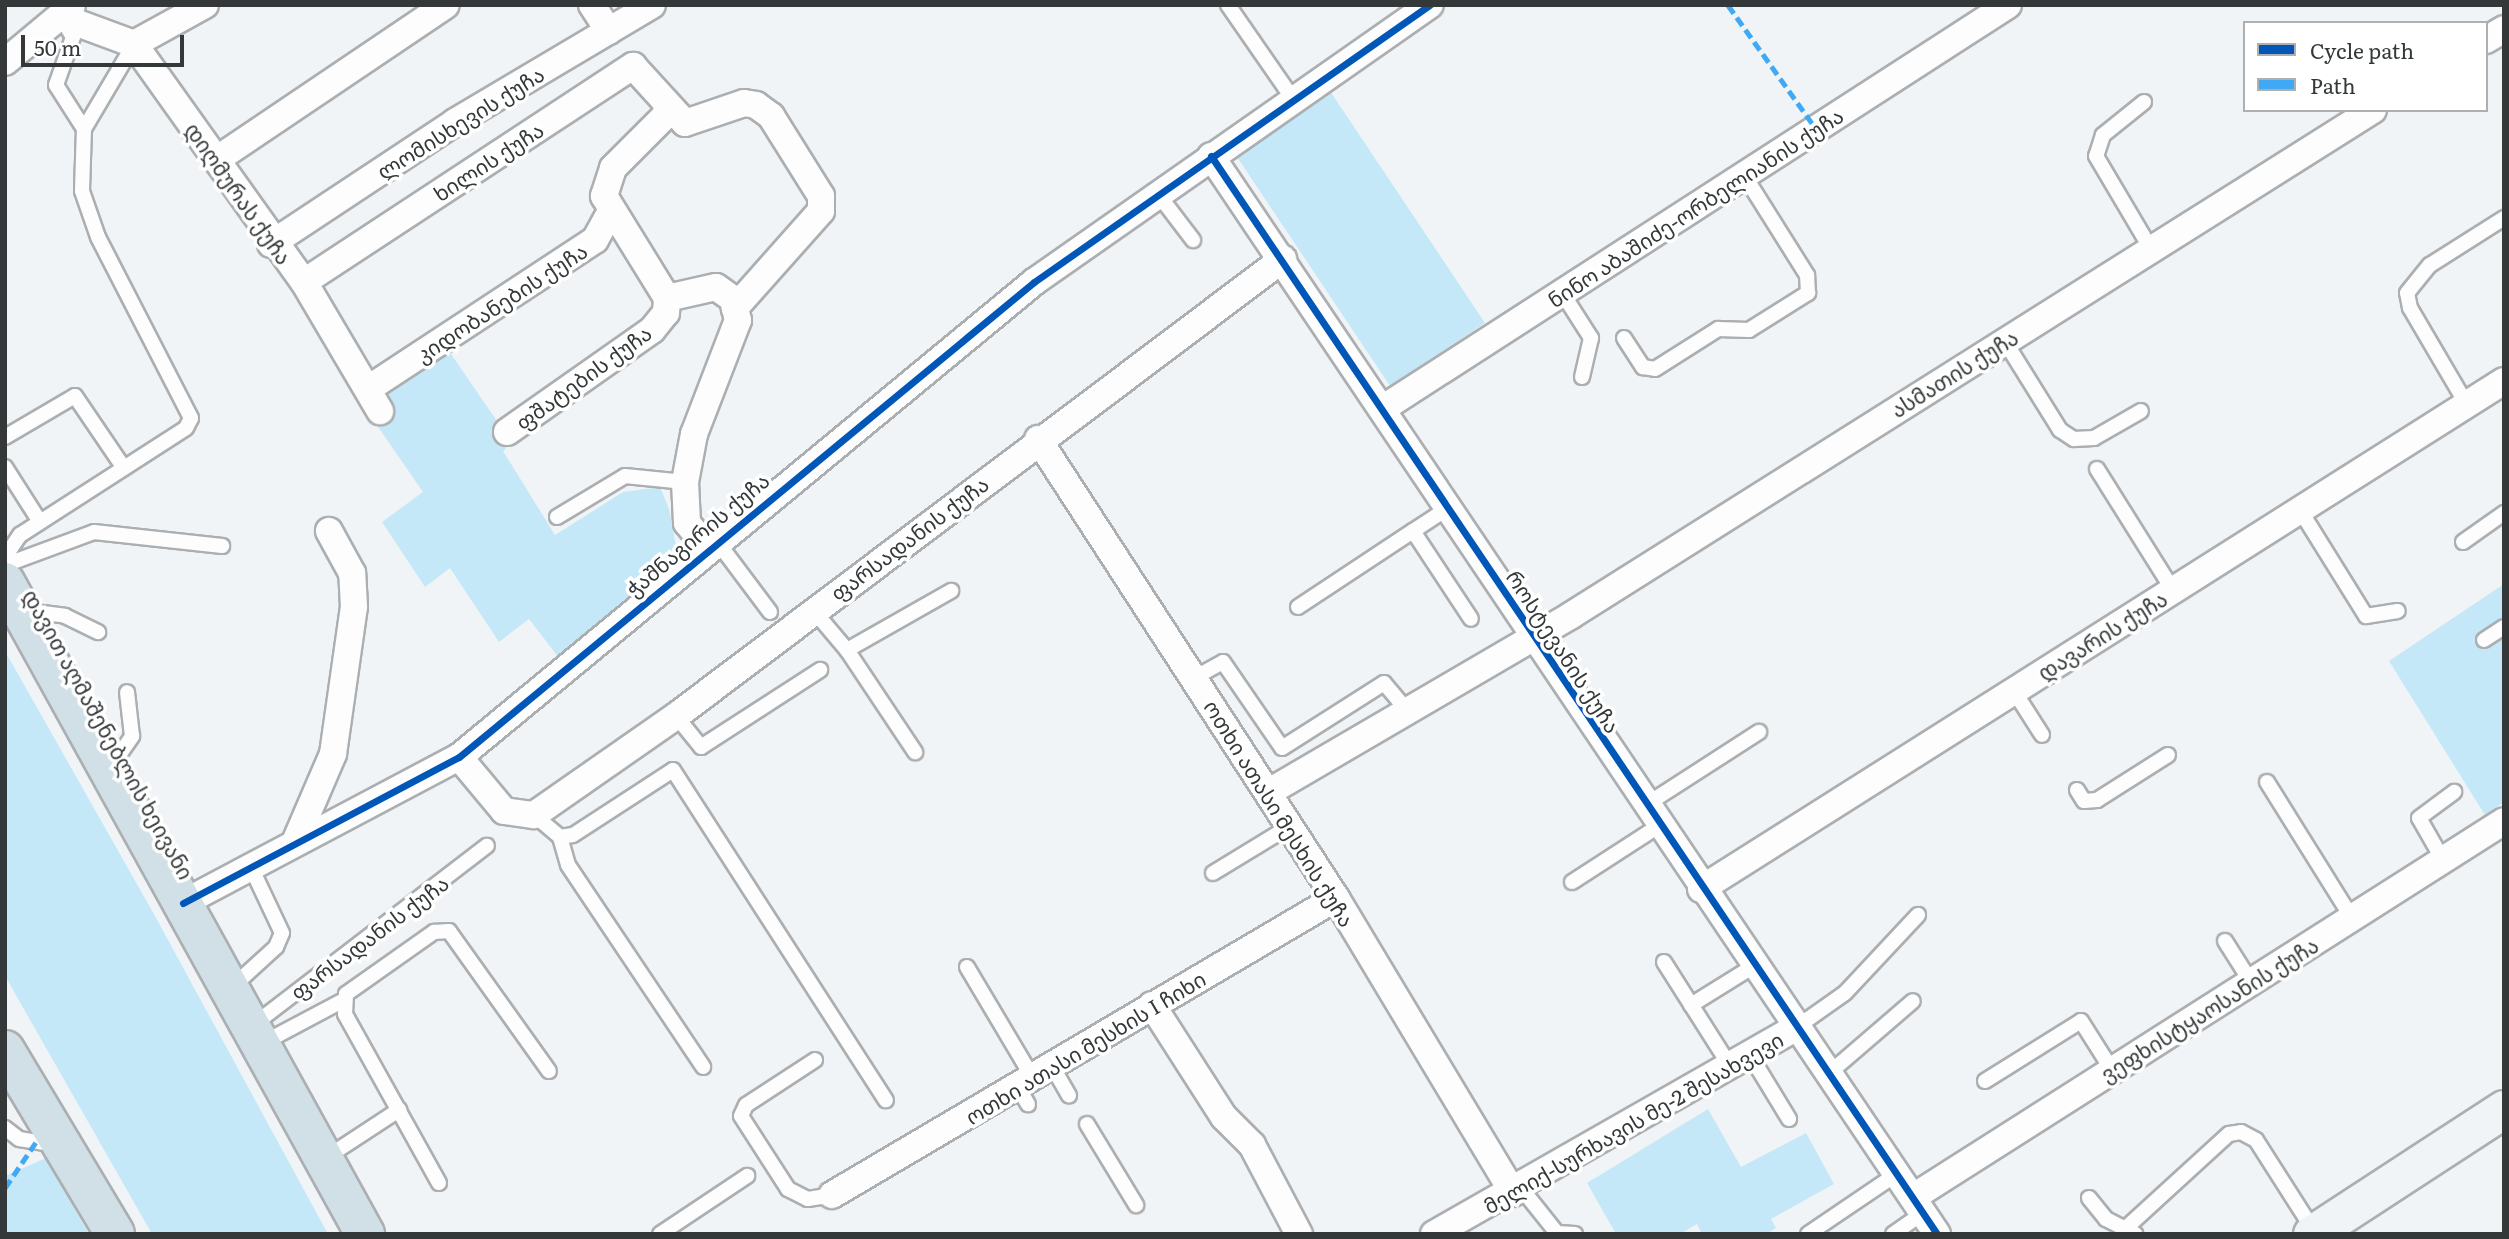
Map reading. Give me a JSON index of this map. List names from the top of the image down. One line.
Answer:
{"streets":{"highway":["დავით აღმაშენებლის ხეივანი"],"street":["ლომისხევის ქუჩა","ხილის ქუჩა","დიღმურას ქუჩა","ნინო აბაშიძე-ორბელიანის ქუჩა","კიდობანების ქუჩა","ასმათის ქუჩა","ფშატების ქუჩა","ჭაშნაგირის ქუჩა","ფარსადანის ქუჩა","დავარის ქუჩა","როსტევანის ქუჩა","ოთხი ათასი მესხის ქუჩა","ვეფხისტყაოსანის ქუჩა","ოთხი ათასი მესხის I ჩიხი","მელიქ-სურხავის მე-2 შესახვევი"]},"crossings":[["ლომისხევის ქუჩა","დიღმურას ქუჩა"],["ხილის ქუჩა","დიღმურას ქუჩა"],["დიღმურას ქუჩა","კიდობანების ქუჩა"],["ნინო აბაშიძე-ორბელიანის ქუჩა","როსტევანის ქუჩა"],["ასმათის ქუჩა","როსტევანის ქუჩა"],["ასმათის ქუჩა","ოთხი ათასი მესხის ქუჩა"],["ჭაშნაგირის ქუჩა","როსტევანის ქუჩა"],["ჭაშნაგირის ქუჩა","დავით აღმაშენებლის ხეივანი"],["ფარსადანის ქუჩა","როსტევანის ქუჩა"],["ფარსადანის ქუჩა","დავით აღმაშენებლის ხეივანი"],["ფარსადანის ქუჩა","ოთხი ათასი მესხის ქუჩა"],["დავარის ქუჩა","როსტევანის ქუჩა"],["როსტევანის ქუჩა","ვეფხისტყაოსანის ქუჩა"],["როსტევანის ქუჩა","მელიქ-სურხავის მე-2 შესახვევი"],["ოთხი ათასი მესხის ქუჩა","ოთხი ათასი მესხის I ჩიხი"],["ოთხი ათასი მესხის ქუჩა","მელიქ-სურხავის მე-2 შესახვევი"]],"legend":["Cycle path","Path"],"scale_bar":"50 m"}
